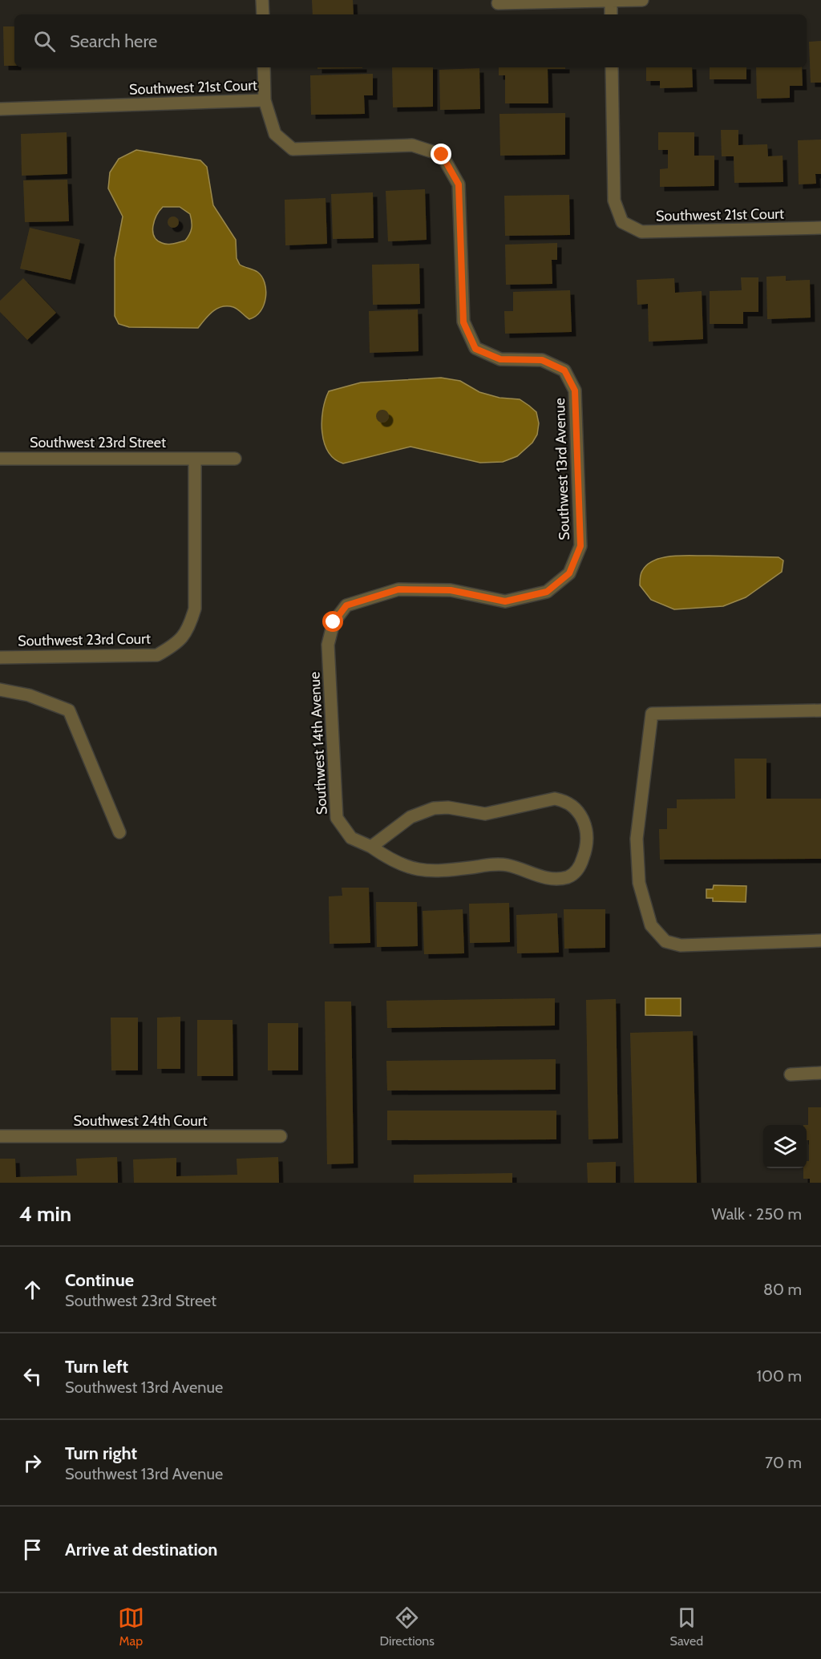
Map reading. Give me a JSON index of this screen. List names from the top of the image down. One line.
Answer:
{"streets":{"street":["Southwest 21st Court","Southwest 23rd Street","Southwest 13rd Avenue","Southwest 23rd Court","Southwest 14th Avenue","Southwest 24th Court"]},"crossings":[["Southwest 21st Court","Southwest 13rd Avenue"],["Southwest 23rd Street","Southwest 23rd Court"],["Southwest 13rd Avenue","Southwest 14th Avenue"]],"page":{"search":"Search here","heading":["4 min","Walk · 250 m"],"list":[["Continue","Southwest 23rd Street","80 m"],["Turn left","Southwest 13rd Avenue","100 m"],["Turn right","Southwest 13rd Avenue","70 m"],"Arrive at destination"],"nav":["Map","Directions","Saved"]}}
